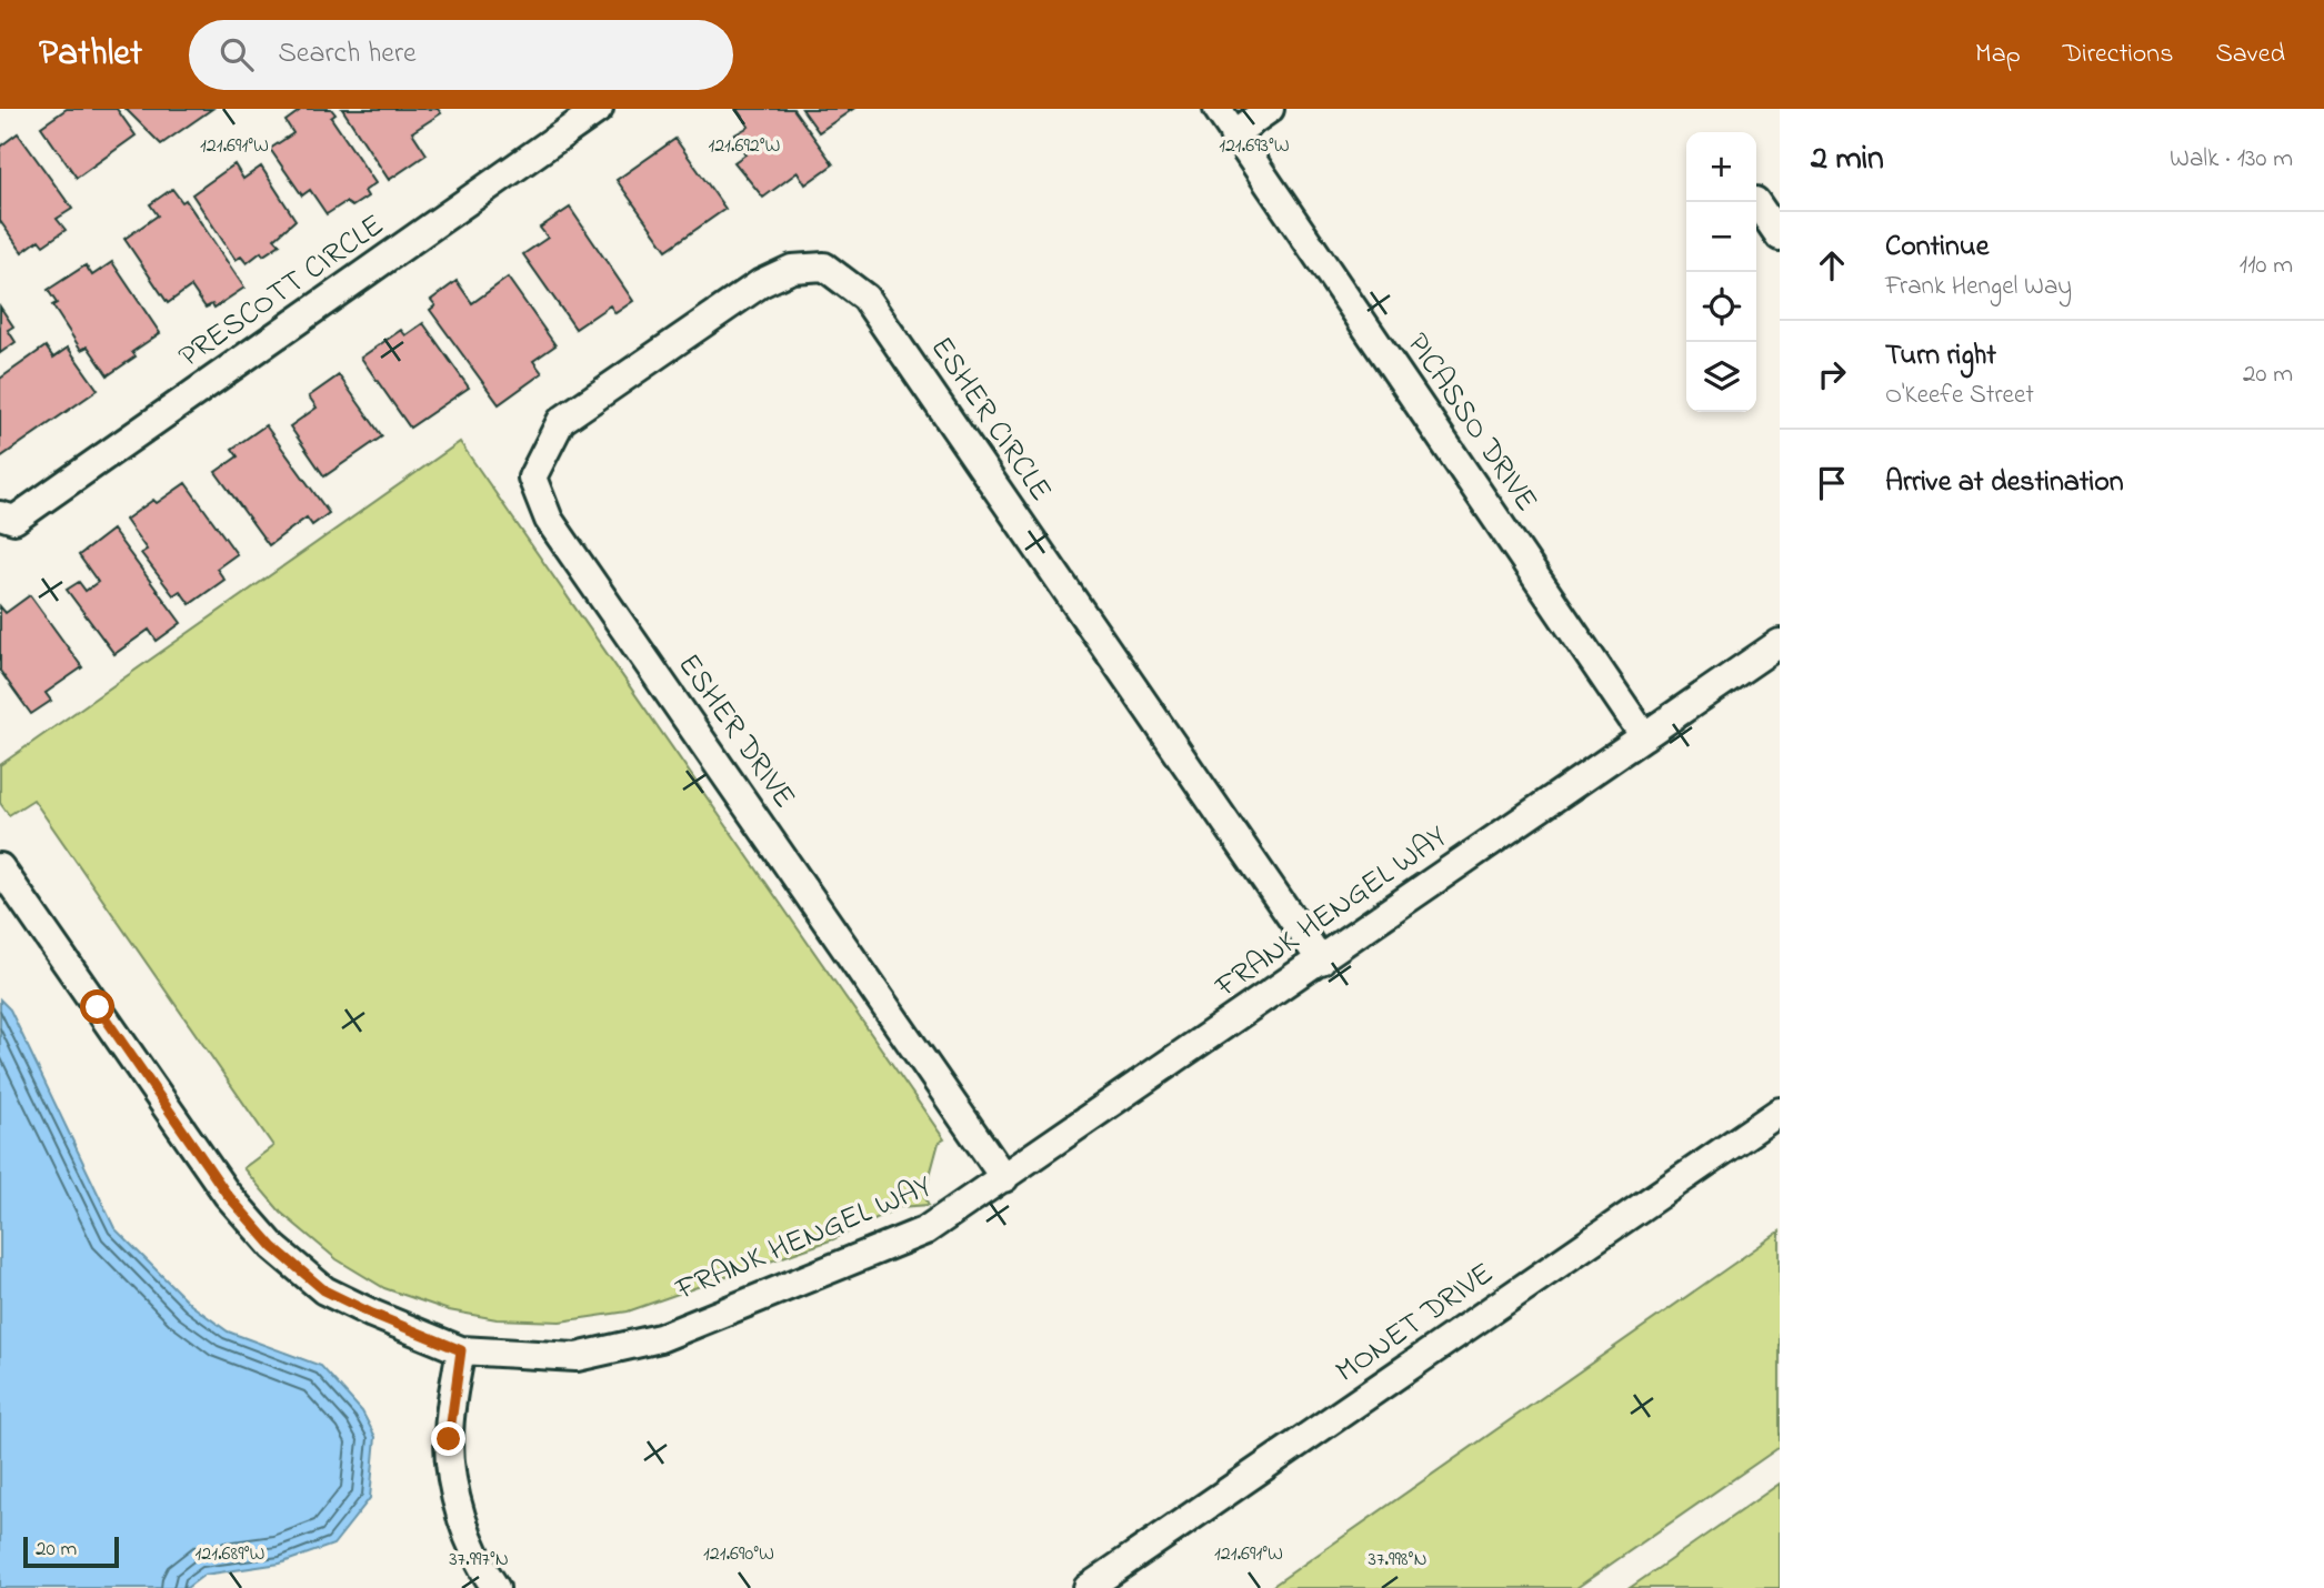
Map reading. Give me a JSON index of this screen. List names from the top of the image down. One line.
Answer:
{"streets":{"street":["PRESCOTT CIRCLE","ESHER CIRCLE","PICASSO DRIVE","ESHER DRIVE","FRANK HENGEL WAY","MONET DRIVE"]},"crossings":[["ESHER CIRCLE","ESHER DRIVE"],["ESHER CIRCLE","FRANK HENGEL WAY"],["PICASSO DRIVE","FRANK HENGEL WAY"],["ESHER DRIVE","FRANK HENGEL WAY"]],"scale_bar":"20 m","page":{"header":"Pathlet","search":"Search here","nav":["Map","Directions","Saved"],"heading":["2 min","Walk · 130 m"],"map_buttons":["+","−"],"list":[["Continue","Frank Hengel Way","110 m"],["Turn right","O'Keefe Street","20 m"],"Arrive at destination"],"scale":"20 m"},"coordinates":["121.691°W","121.692°W","121.693°W","121.689°W","121.690°W","37.997°N","37.998°N"]}
